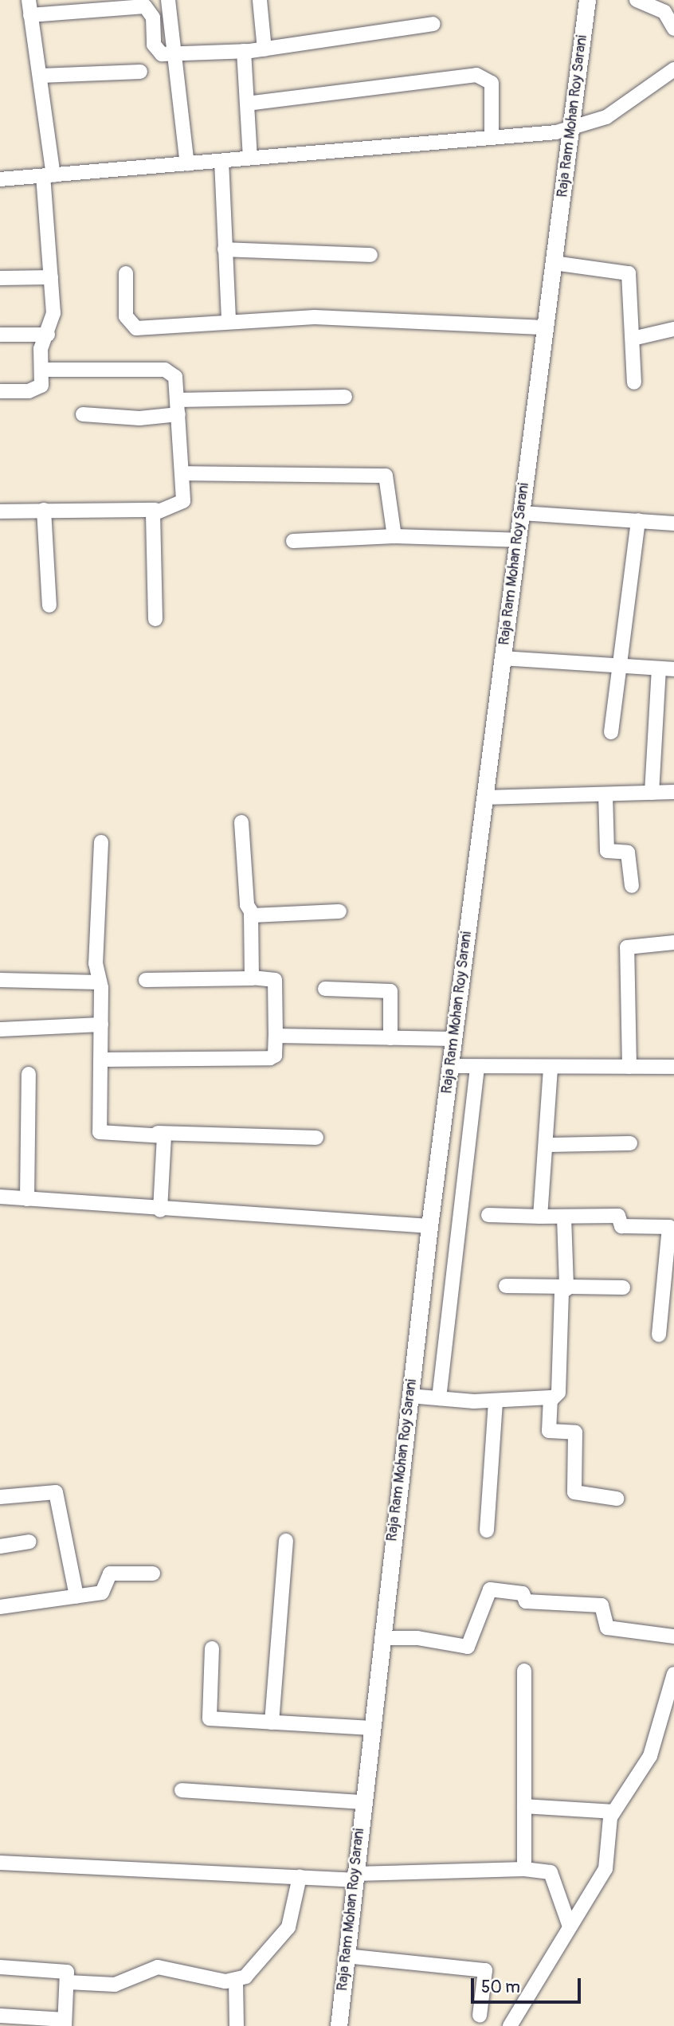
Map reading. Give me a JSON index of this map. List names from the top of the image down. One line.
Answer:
{"streets":{"street":["Raja Ram Mohan Roy Sarani"]},"scale_bar":"50 m"}
